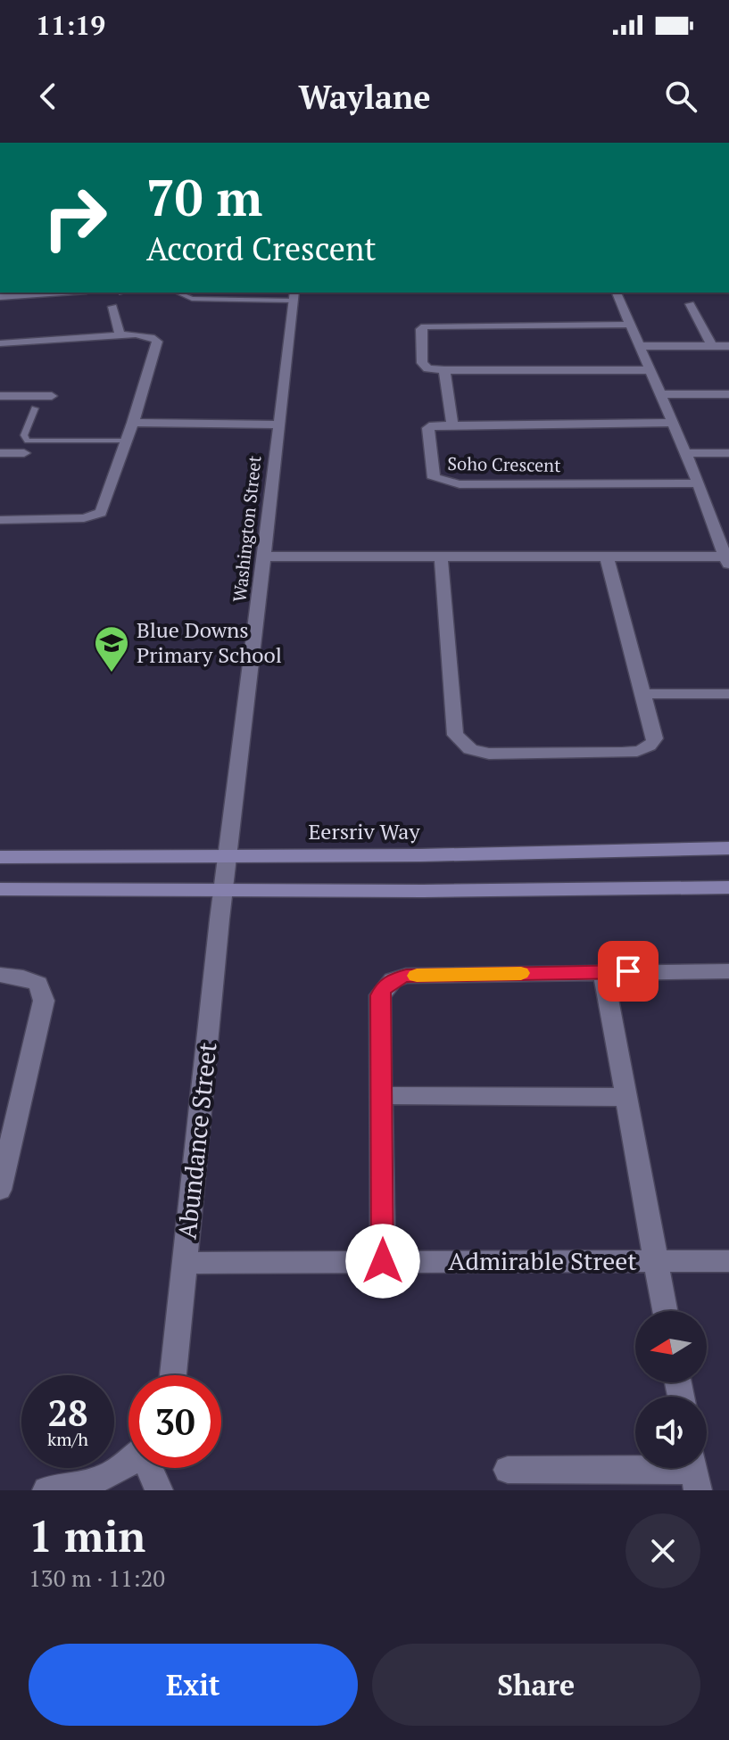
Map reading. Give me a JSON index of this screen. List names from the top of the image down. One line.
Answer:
{"streets":{"main road":["Eersriv Way"],"street":["Soho Crescent","Washington Street","Abundance Street","Admirable Street"]},"crossings":[["Washington Street","Eersriv Way"],["Washington Street","Abundance Street"],["Abundance Street","Admirable Street"]],"places":{"school or university":["Blue Downs Primary School"]},"north":"left","page":{"status":"11:19","header":"Waylane","turn":["70 m","Accord Crescent"],"speed":"28 km/h","limit":"30","heading":["1 min","130 m · 11:20"],"buttons":["Exit","Share"]}}
